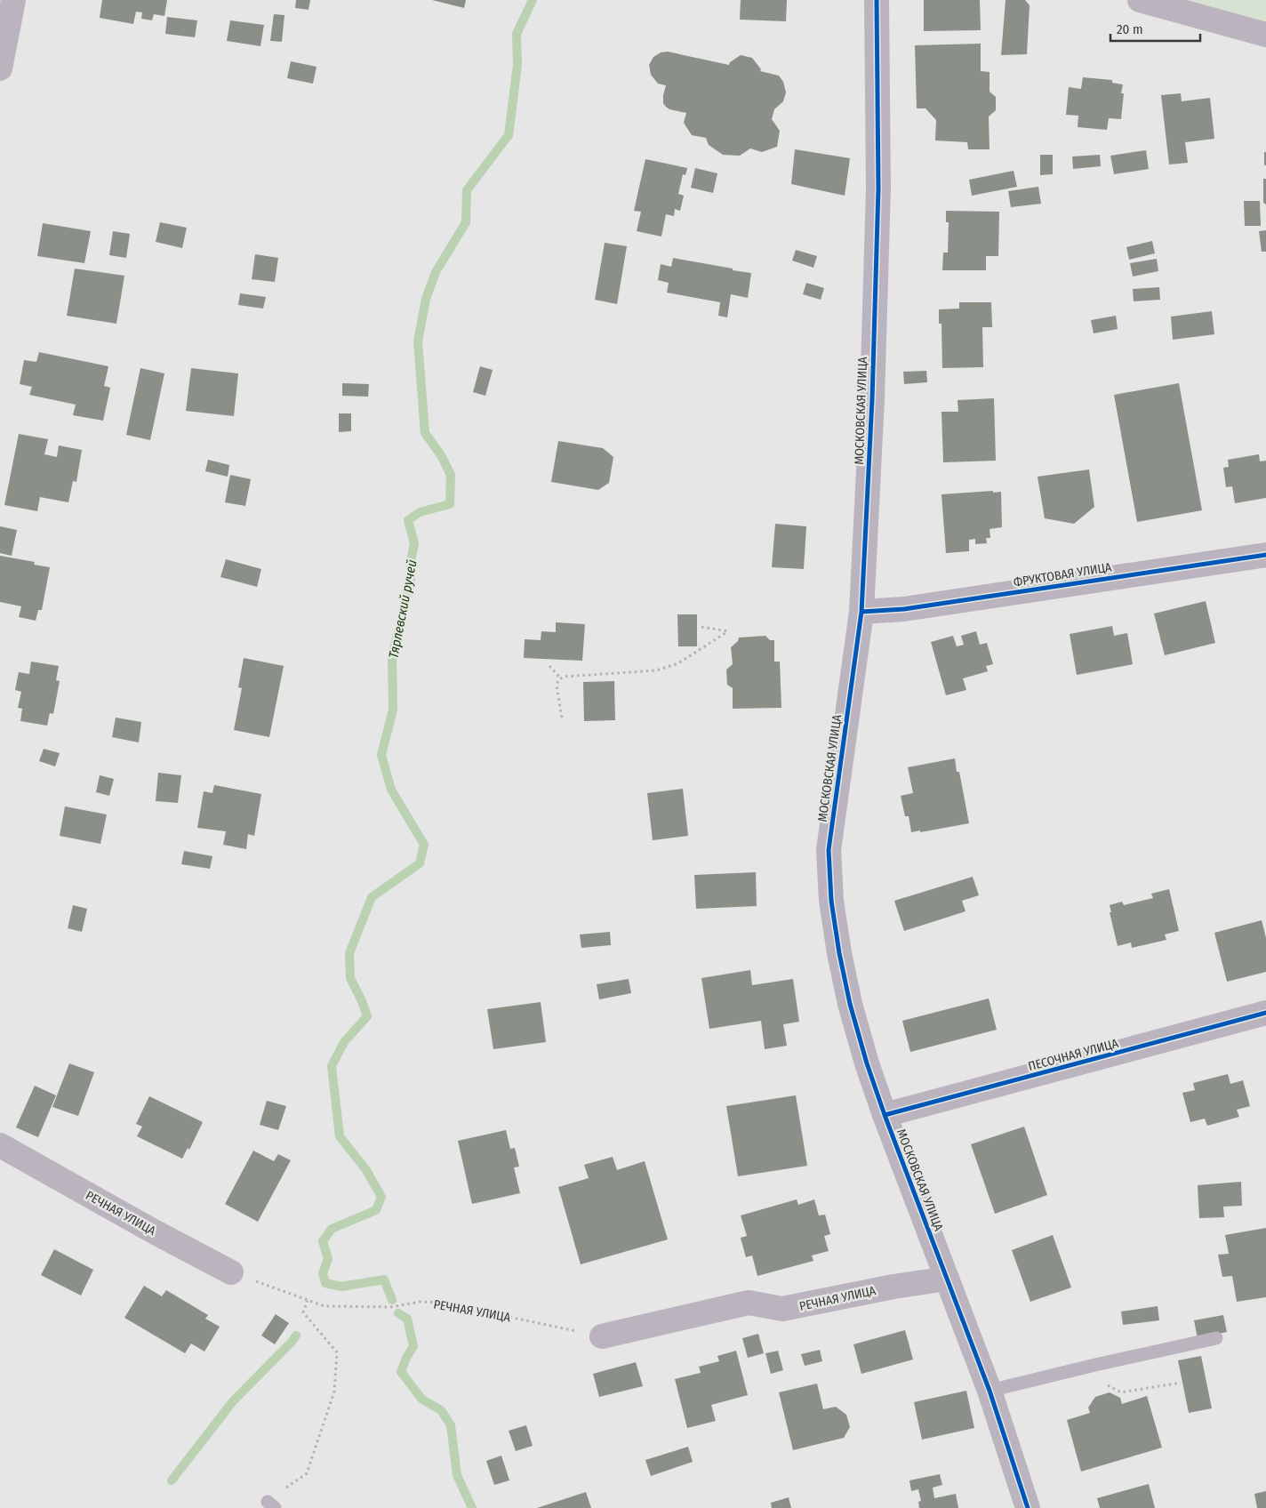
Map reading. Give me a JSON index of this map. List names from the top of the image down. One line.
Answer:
{"streets":{"street":["МОСКОВСКАЯ УЛИЦА","ФРУКТОВАЯ УЛИЦА","ПЕСОЧНАЯ УЛИЦА","РЕЧНАЯ УЛИЦА"]},"crossings":[["МОСКОВСКАЯ УЛИЦА","ФРУКТОВАЯ УЛИЦА"],["МОСКОВСКАЯ УЛИЦА","ПЕСОЧНАЯ УЛИЦА"],["МОСКОВСКАЯ УЛИЦА","РЕЧНАЯ УЛИЦА"]],"water":["Тярлевский ручей"],"scale_bar":"20 m"}
